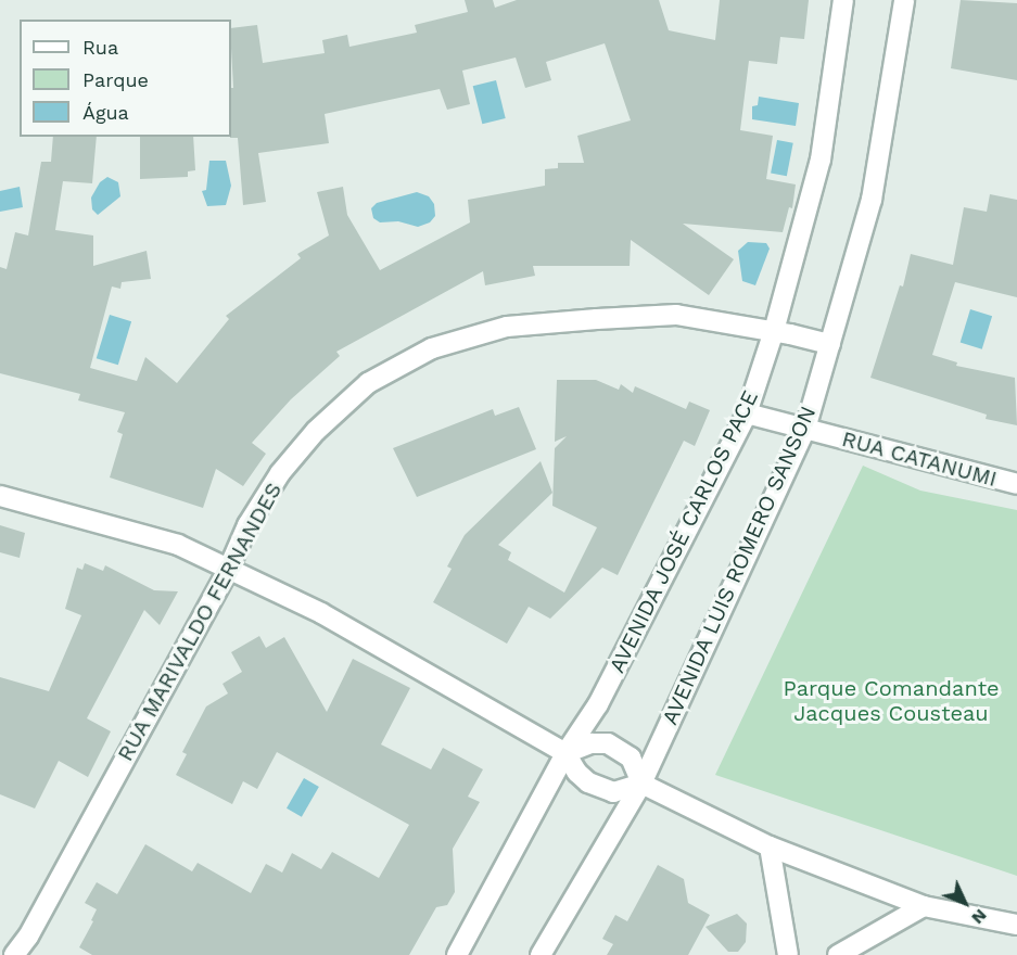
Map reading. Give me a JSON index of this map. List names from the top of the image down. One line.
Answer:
{"streets":{"street":["RUA CATANUMI","AVENIDA JOSÉ CARLOS PACE","AVENIDA LUIS ROMERO SANSON","RUA MARIVALDO FERNANDES"]},"crossings":[["RUA CATANUMI","AVENIDA JOSÉ CARLOS PACE"],["RUA CATANUMI","AVENIDA LUIS ROMERO SANSON"],["AVENIDA JOSÉ CARLOS PACE","RUA MARIVALDO FERNANDES"],["AVENIDA LUIS ROMERO SANSON","RUA MARIVALDO FERNANDES"]],"parks":["Parque Comandante Jacques Cousteau"],"legend":["Rua","Parque","Água"],"north":"bottom right"}
